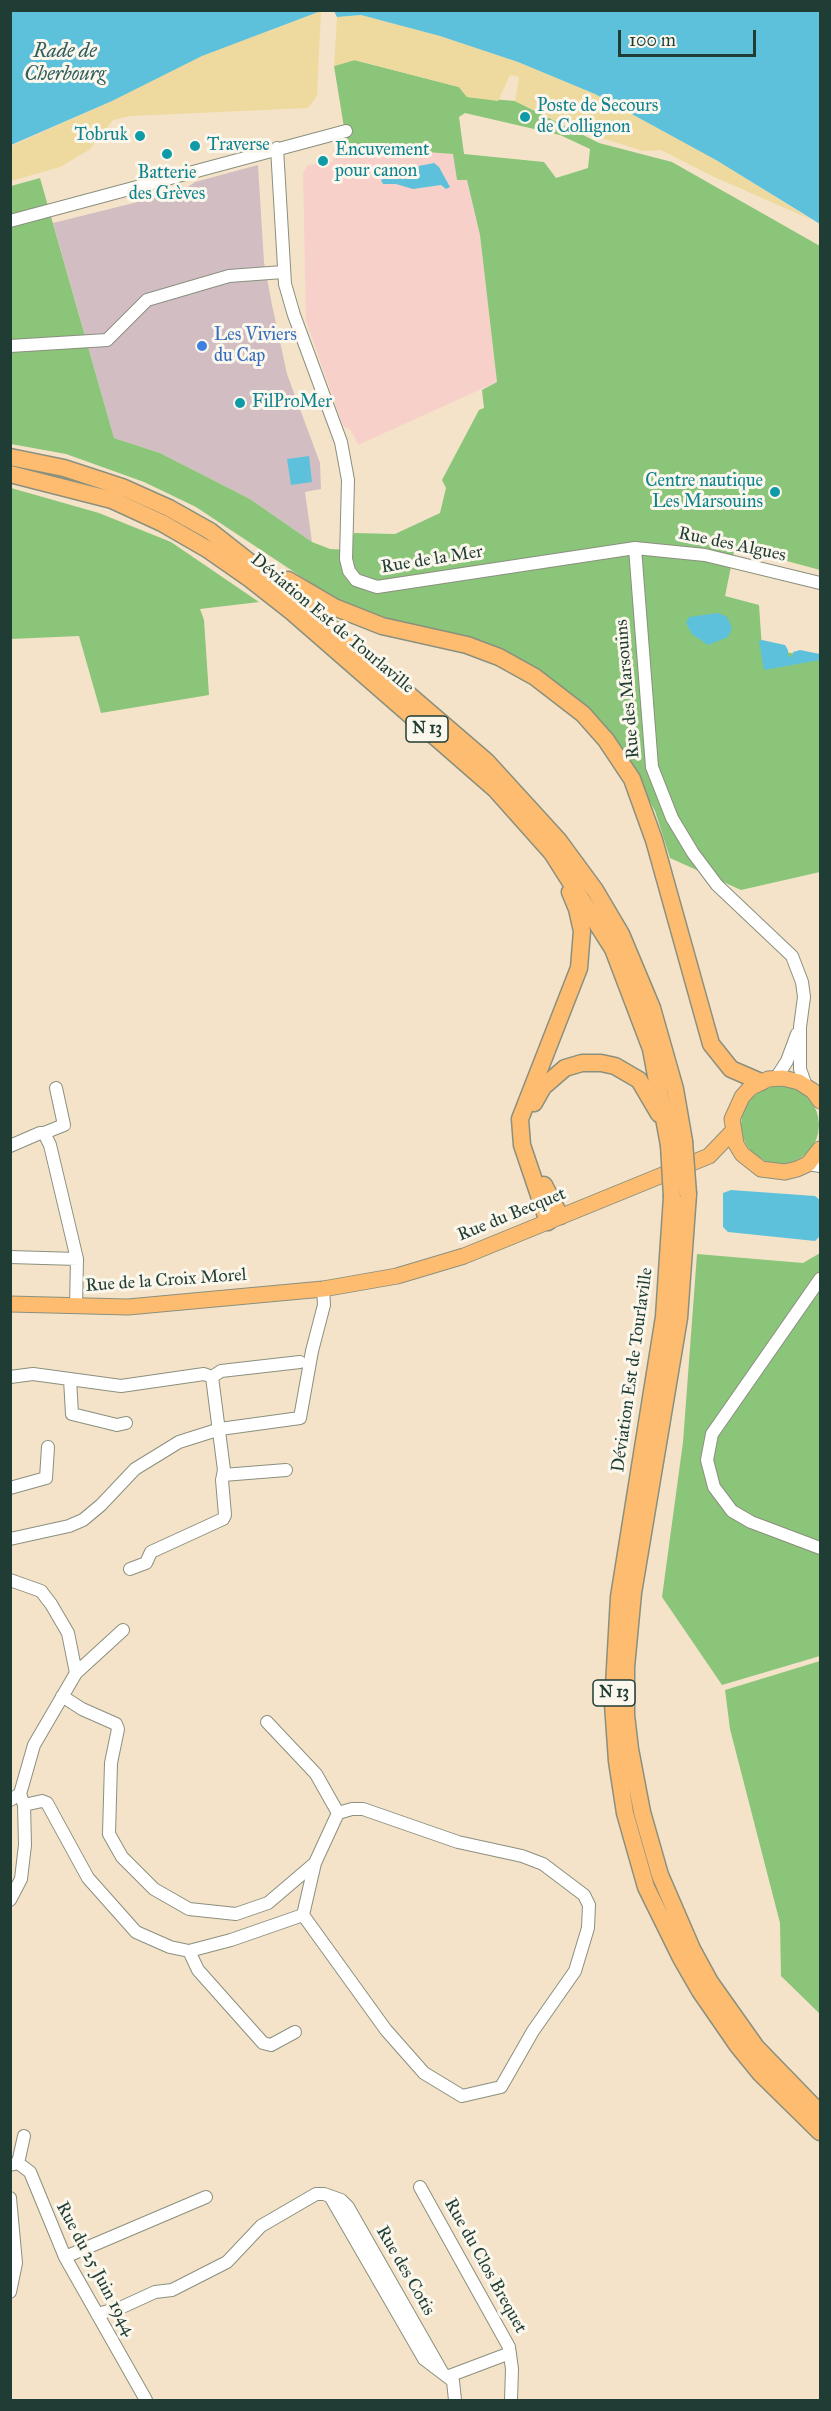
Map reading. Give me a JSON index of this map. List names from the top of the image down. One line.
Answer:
{"streets":{"highway":["Déviation Est de Tourlaville","N 13"],"main road":["Rue du Becquet","Rue de la Croix Morel"],"street":["Rue des Algues","Rue de la Mer","Rue des Marsouins","Rue du Clos Brequet","Rue du 25 Juin 1944","Rue des Cotis"]},"crossings":[["Rue des Algues","Rue de la Mer"],["Rue des Algues","Rue des Marsouins"],["Rue de la Mer","Rue des Marsouins"],["Rue du Becquet","Rue de la Croix Morel"],["Rue du 25 Juin 1944","Rue des Cotis"]],"water":["Rade de Cherbourg"],"places":["Poste de Secours de Collignon","Tobruk","Traverse","Batterie des Grèves","Encuvement pour canon","Les Viviers du Cap","FilProMer","Centre nautique Les Marsouins"],"scale_bar":"100 m"}
